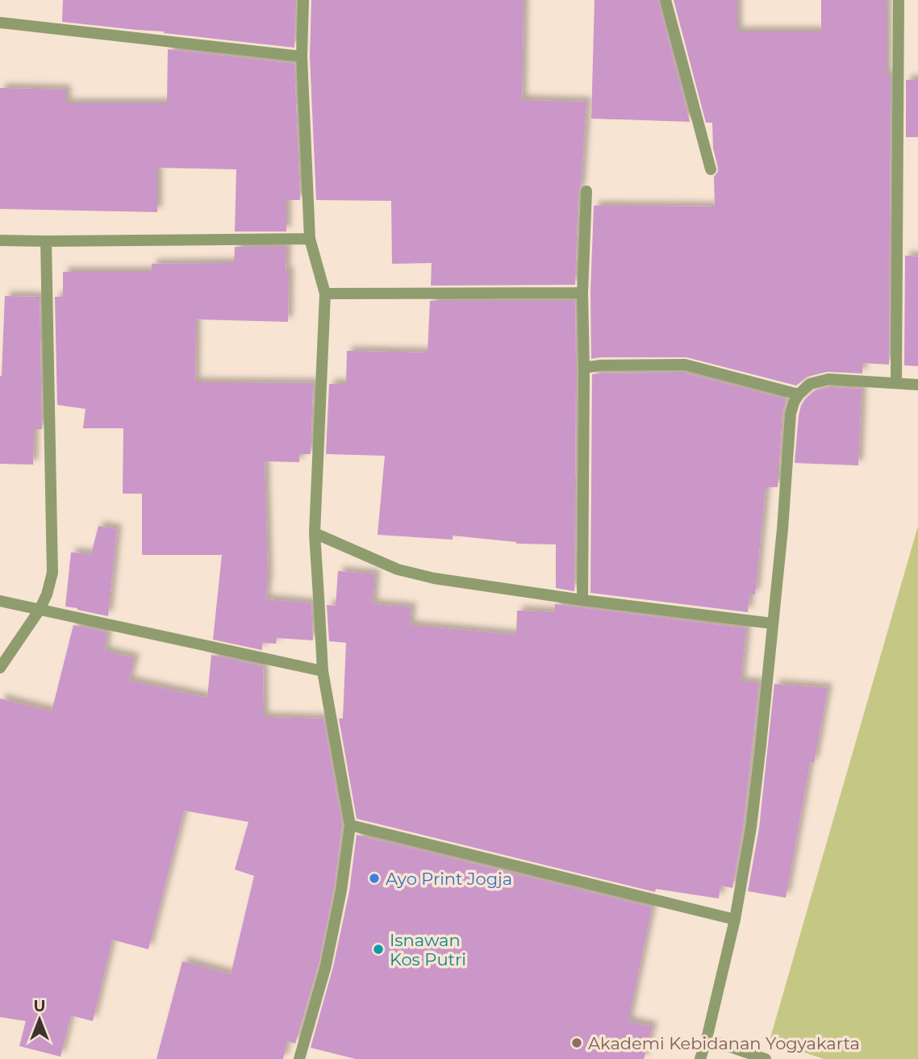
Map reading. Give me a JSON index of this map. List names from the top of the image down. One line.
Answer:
{"places":["Ayo Print Jogja","Isnawan Kos Putri","Akademi Kebidanan Yogyakarta"],"north":"top"}
